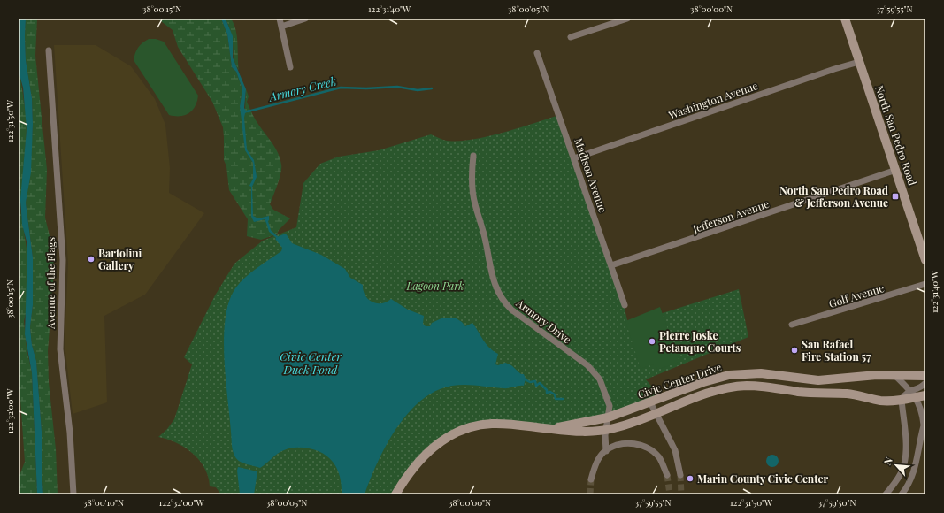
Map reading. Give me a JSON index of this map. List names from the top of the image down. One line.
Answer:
{"streets":{"street":["Washington Avenue","North San Pedro Road","Madison Avenue","Jefferson Avenue","Avenue of the Flags","Golf Avenue","Armory Drive","Civic Center Drive"]},"crossings":[["Washington Avenue","North San Pedro Road"],["Washington Avenue","Madison Avenue"],["North San Pedro Road","Jefferson Avenue"],["Madison Avenue","Jefferson Avenue"],["Armory Drive","Civic Center Drive"]],"water":["Armory Creek","Civic Center Duck Pond"],"parks":["Lagoon Park"],"places":{"transit":["North San Pedro Road & Jefferson Avenue"],"other":["Bartolini Gallery","Pierre Joske Petanque Courts","San Rafael Fire Station 57","Marin County Civic Center"]},"north":"top left","coordinates":["38°00'15\"N","122°31'40\"W","38°00'05\"N","38°00'00\"N","37°59'55\"N","122°31'50\"W","122°32'00\"W","38°00'10\"N","37°59'50\"N"]}
